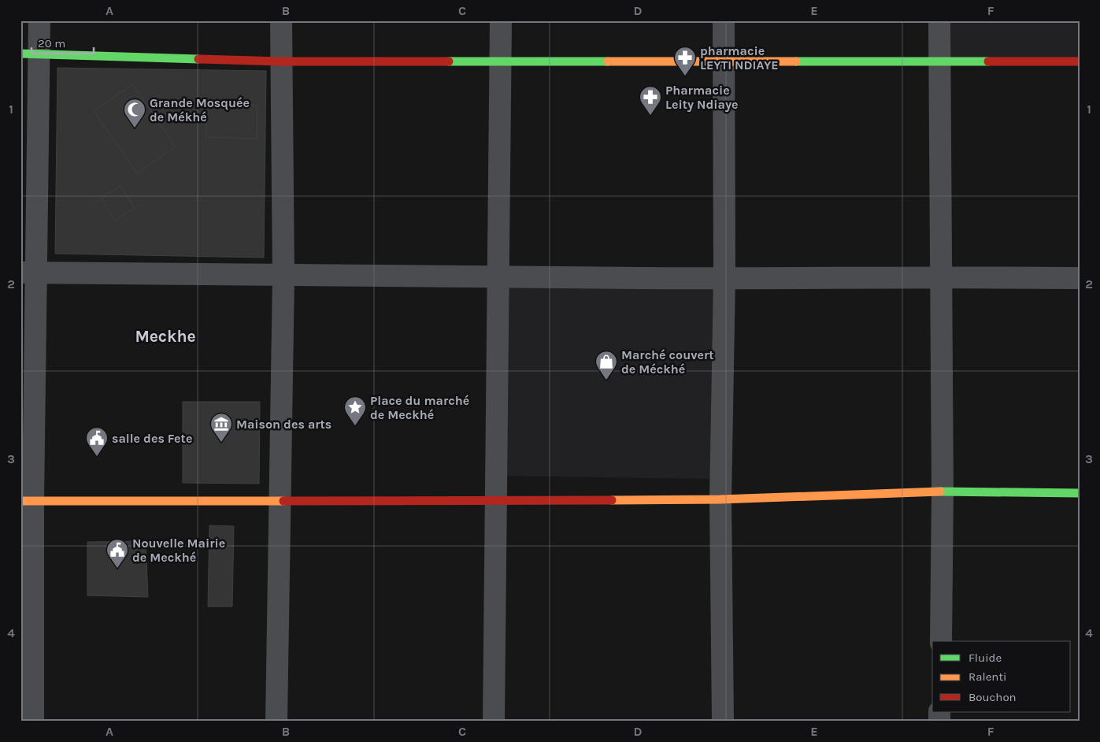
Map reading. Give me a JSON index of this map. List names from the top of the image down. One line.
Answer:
{"districts":["Meckhe"],"places":{"pharmacy":["pharmacie LEYTI NDIAYE","Pharmacie Leity Ndiaye"],"mosque":["Grande Mosquée de Mékhé"],"shop":["Marché couvert de Méckhé"],"place":["Place du marché de Meckhé"],"museum":["Maison des arts"],"public building":["salle des Fete","Nouvelle Mairie de Meckhé"]},"legend":["Fluide","Ralenti","Bouchon"],"scale_bar":"20 m","grid":{"columns":["A","B","C","D","E","F"],"rows":["1","2","3","4"]}}
